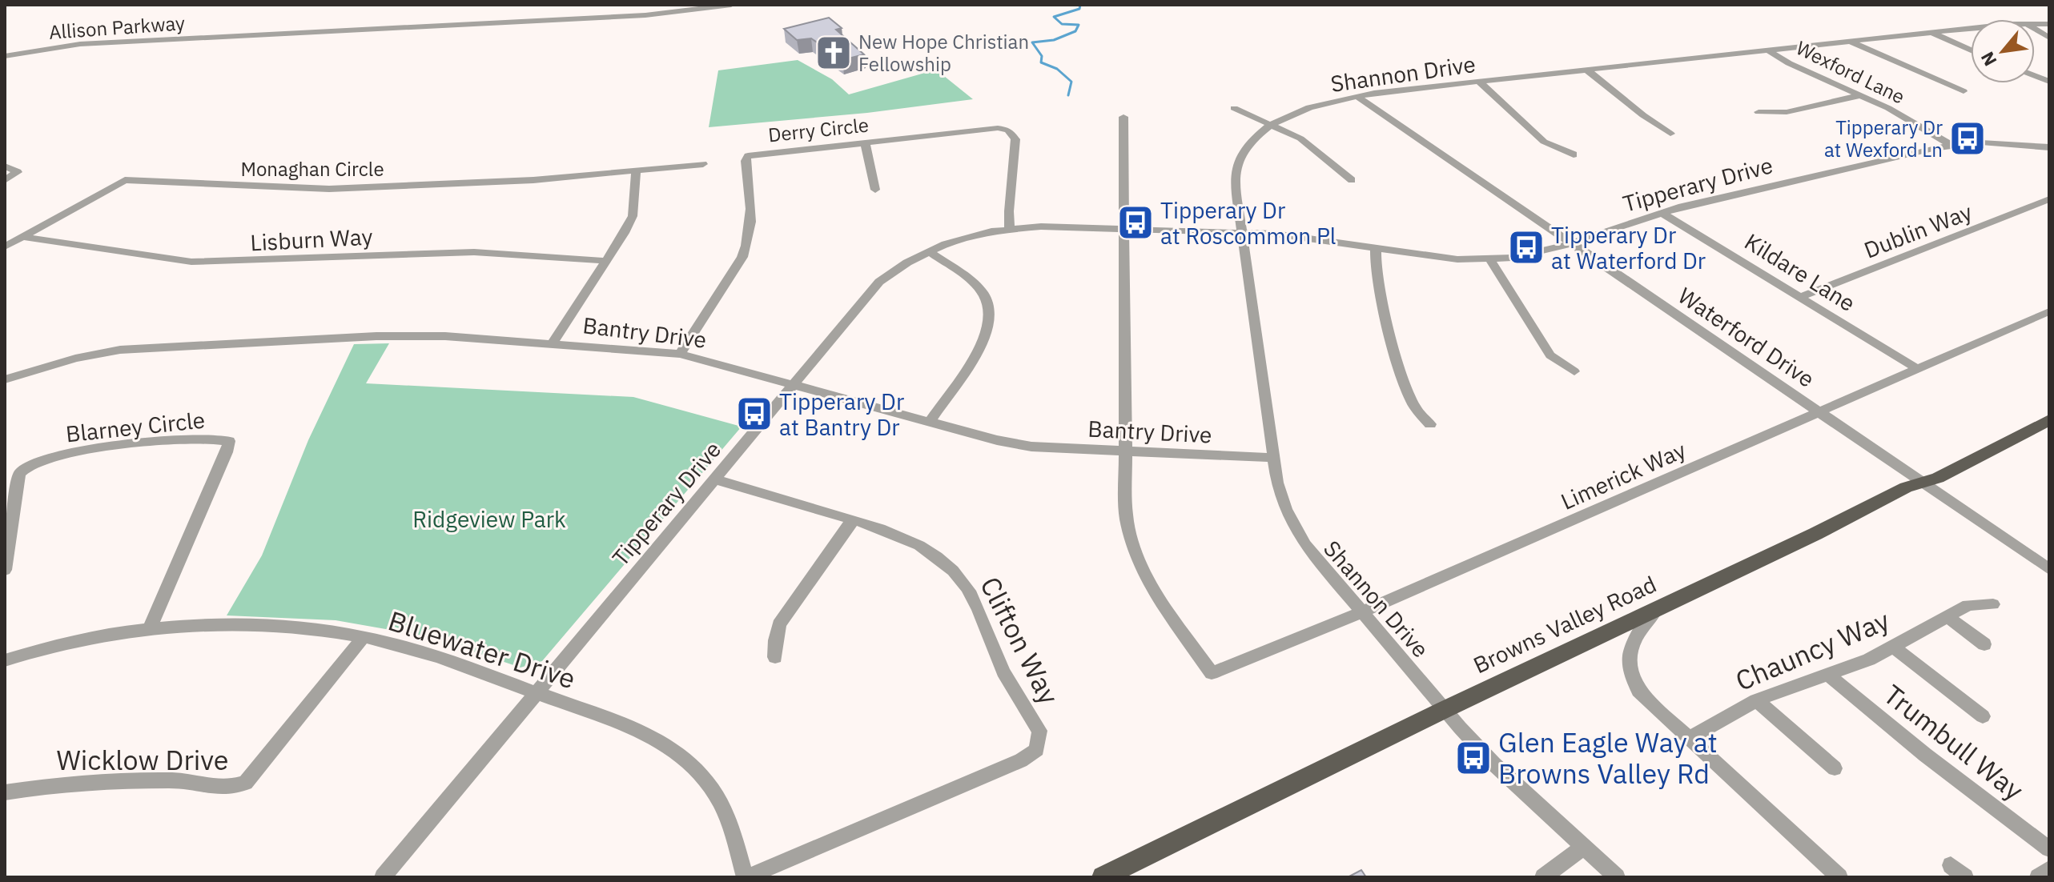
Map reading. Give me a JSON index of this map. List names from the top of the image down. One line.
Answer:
{"streets":{"main road":["Browns Valley Road"],"street":["Allison Parkway","Wexford Lane","Shannon Drive","Derry Circle","Monaghan Circle","Tipperary Drive","Dublin Way","Lisburn Way","Kildare Lane","Bantry Drive","Waterford Drive","Blarney Circle","Limerick Way","Clifton Way","Bluewater Drive","Chauncy Way","Trumbull Way","Wicklow Drive"]},"crossings":[["Wexford Lane","Shannon Drive"],["Wexford Lane","Tipperary Drive"],["Shannon Drive","Tipperary Drive"],["Shannon Drive","Bantry Drive"],["Shannon Drive","Waterford Drive"],["Shannon Drive","Limerick Way"],["Shannon Drive","Browns Valley Road"],["Derry Circle","Tipperary Drive"],["Derry Circle","Bantry Drive"],["Monaghan Circle","Lisburn Way"],["Tipperary Drive","Kildare Lane"],["Tipperary Drive","Bantry Drive"],["Tipperary Drive","Waterford Drive"],["Tipperary Drive","Clifton Way"],["Tipperary Drive","Bluewater Drive"],["Dublin Way","Kildare Lane"],["Kildare Lane","Limerick Way"],["Bantry Drive","Limerick Way"],["Waterford Drive","Limerick Way"],["Waterford Drive","Browns Valley Road"],["Blarney Circle","Bluewater Drive"],["Clifton Way","Bluewater Drive"],["Bluewater Drive","Wicklow Drive"],["Chauncy Way","Trumbull Way"]],"parks":["Ridgeview Park"],"places":{"church":["New Hope Christian Fellowship"],"bus stop":["Tipperary Dr at Wexford Ln","Tipperary Dr at Roscommon Pl","Tipperary Dr at Waterford Dr","Tipperary Dr at Bantry Dr","Glen Eagle Way at Browns Valley Rd"]},"north":"bottom left"}
